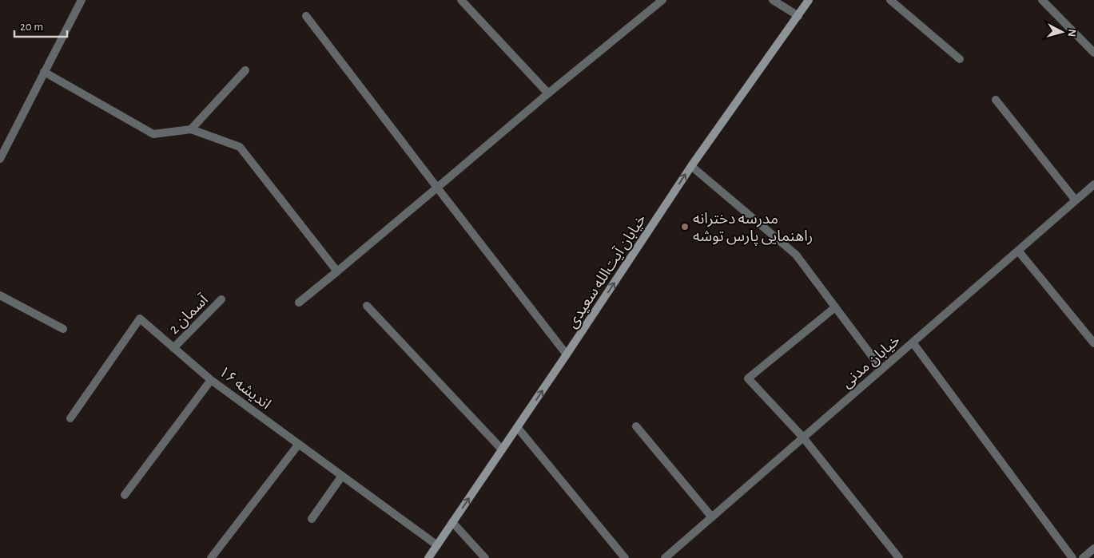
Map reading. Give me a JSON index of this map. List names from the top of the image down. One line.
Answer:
{"streets":{"main road":["خیابان آیت‌الله سعیدی"],"street":["آسمان 2","خیابان مدنی","اندیشه ۱۶"]},"crossings":[["خیابان آیت‌الله سعیدی","اندیشه ۱۶"],["آسمان 2","اندیشه ۱۶"]],"one_way":["خیابان آیت‌الله سعیدی"],"places":["مدرسه دخترانه راهنمایی پارس توشه"],"scale_bar":"20 m","north":"right"}
